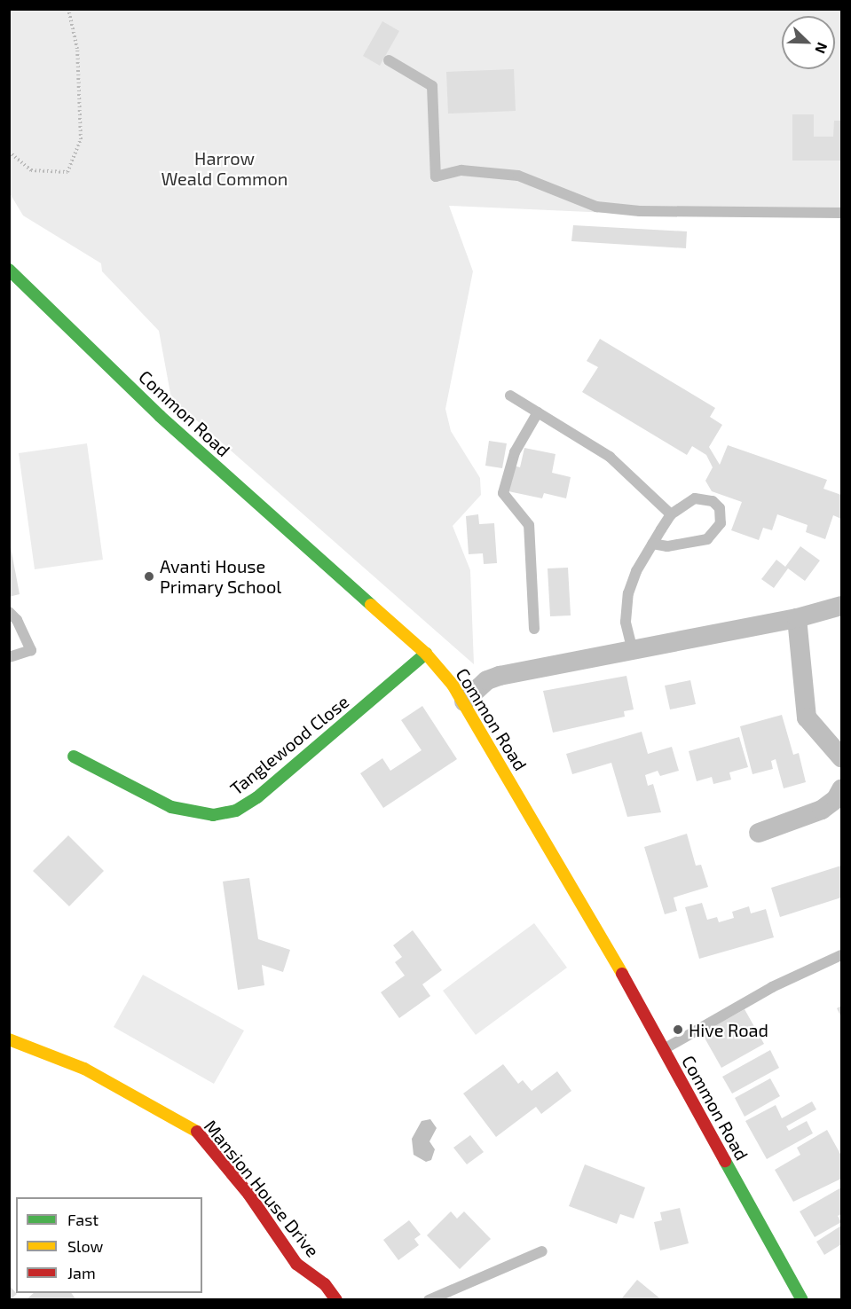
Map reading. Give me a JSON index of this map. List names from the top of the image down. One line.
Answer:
{"streets":{"main road":["Common Road","Tanglewood Close","Mansion House Drive"]},"crossings":[["Common Road","Tanglewood Close"]],"parks":["Harrow Weald Common"],"places":["Avanti House Primary School","Hive Road"],"legend":["Fast","Slow","Jam"],"north":"bottom right"}
